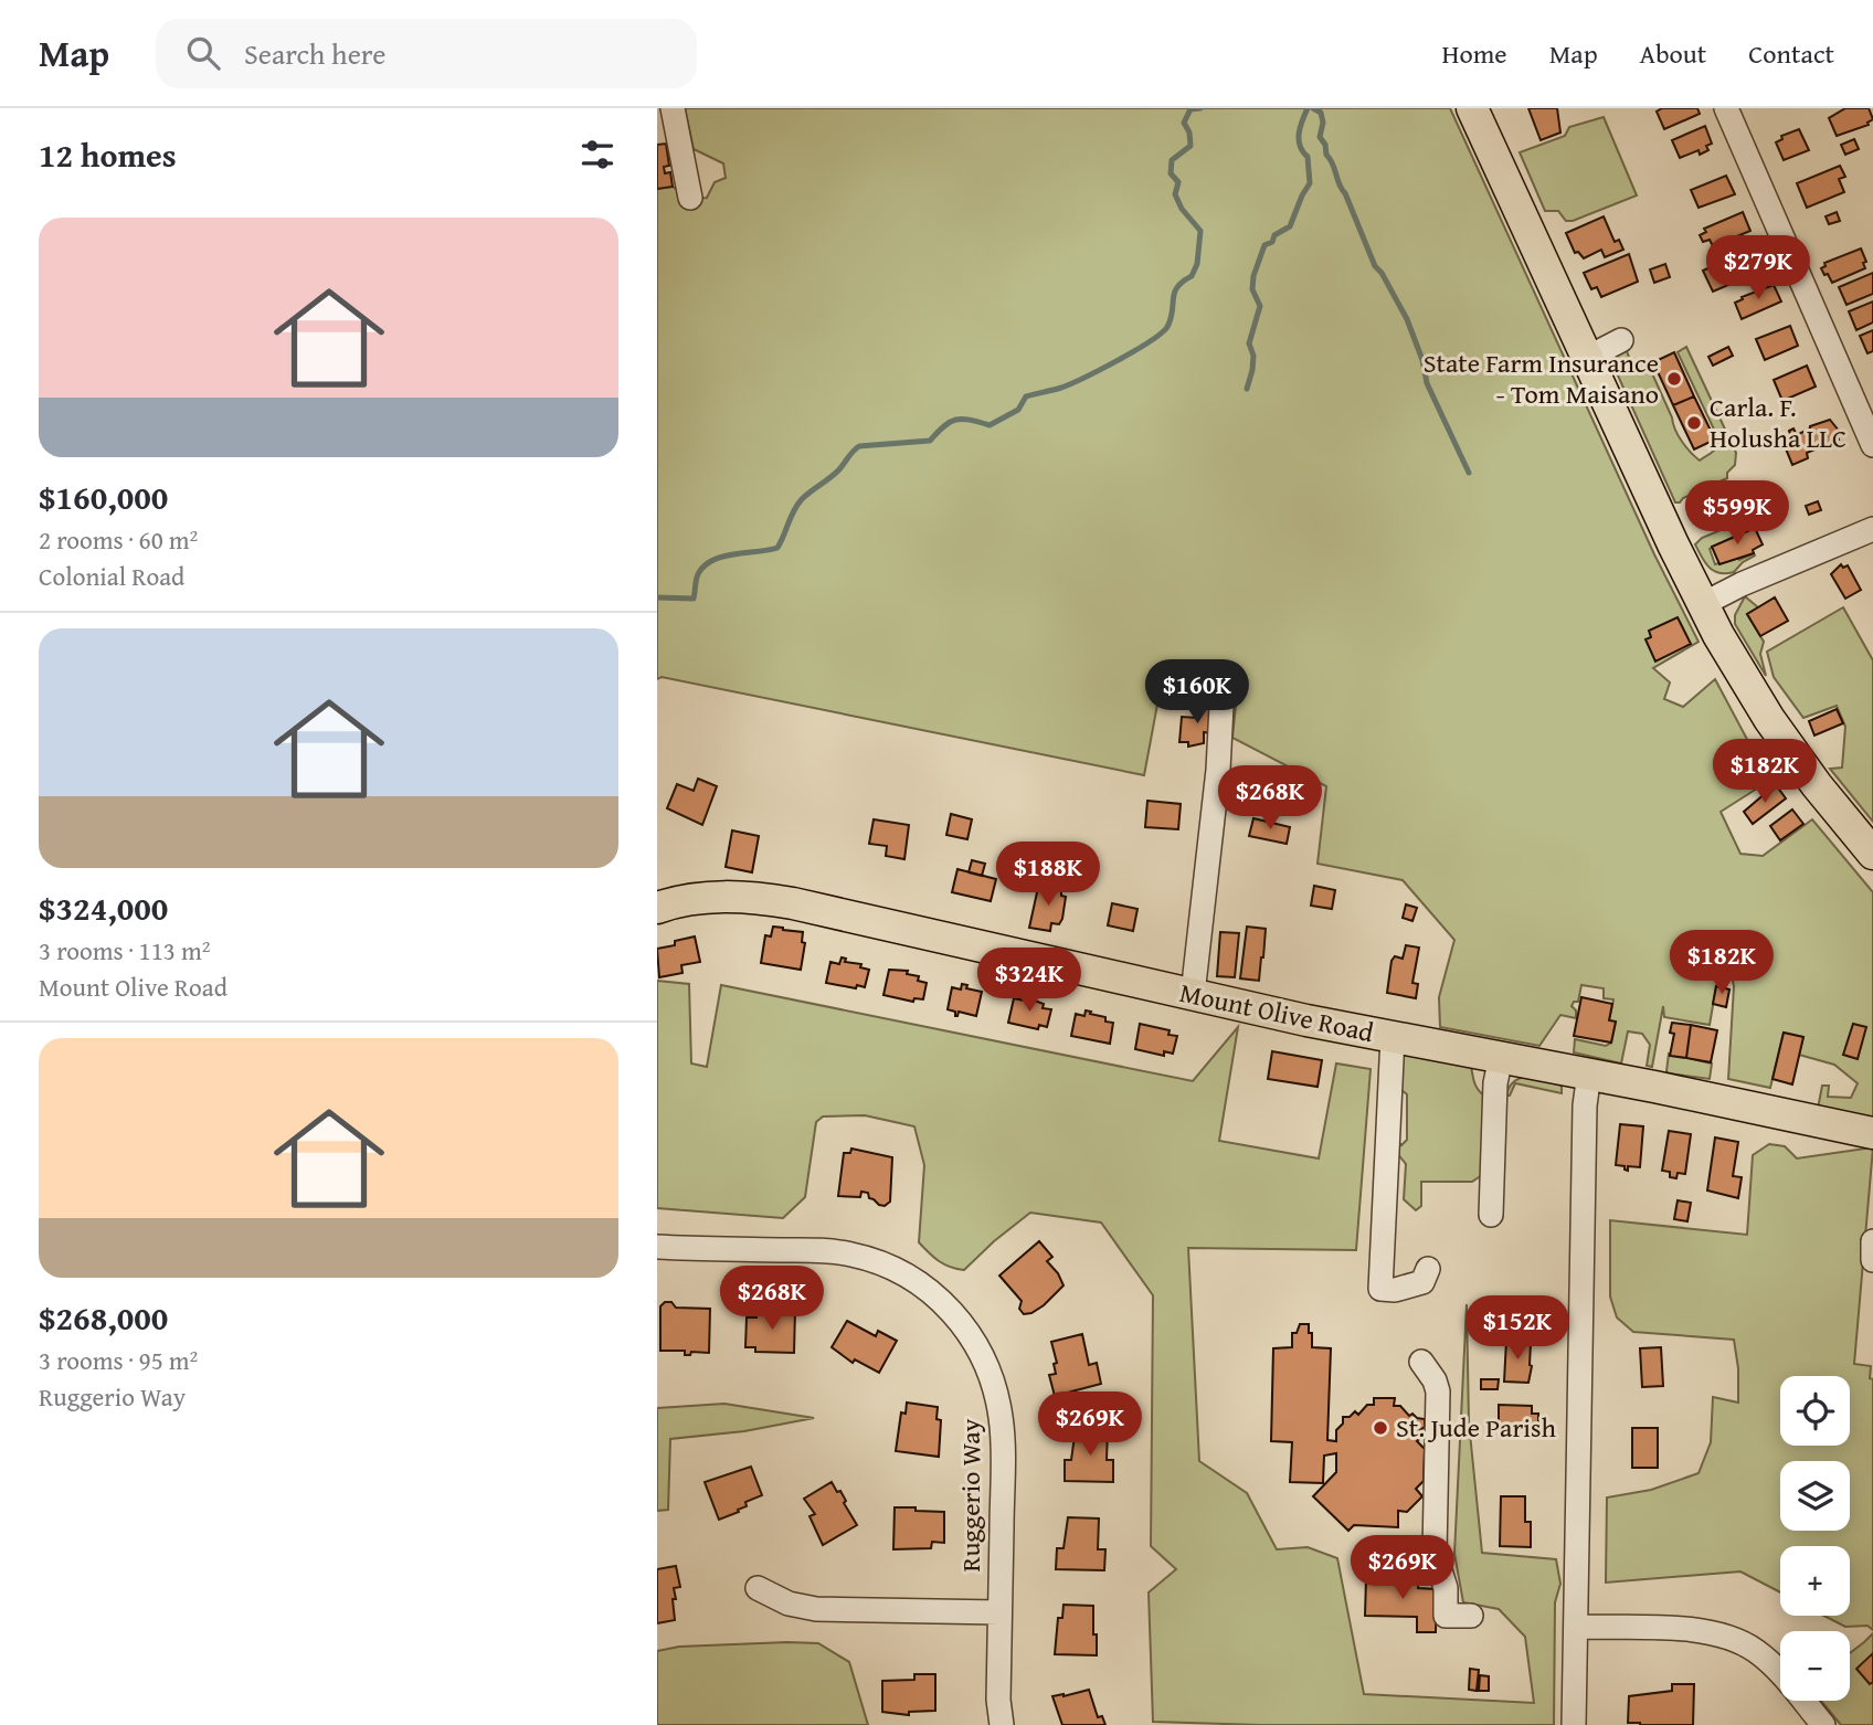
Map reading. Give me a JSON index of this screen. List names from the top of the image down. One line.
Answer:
{"streets":{"main road":["Mount Olive Road"],"street":["Ruggerio Way"]},"places":["State Farm Insurance - Tom Maisano","Carla. F. Holusha LLC","St. Jude Parish"],"page":{"header":"Map","search":"Search here","nav":["Home","Map","About","Contact"],"heading":"12 homes","list":[{"name":"$160,000","note":"2 rooms · 60 m² · Colonial Road"},{"name":"$324,000","note":"3 rooms · 113 m² · Mount Olive Road"},{"name":"$268,000","note":"3 rooms · 95 m² · Ruggerio Way"}],"price":["$279K","$599K","$160K","$182K","$268K","$188K","$182K","$324K","$268K","$152K","$269K","$269K"],"map_buttons":["+","−"]}}
